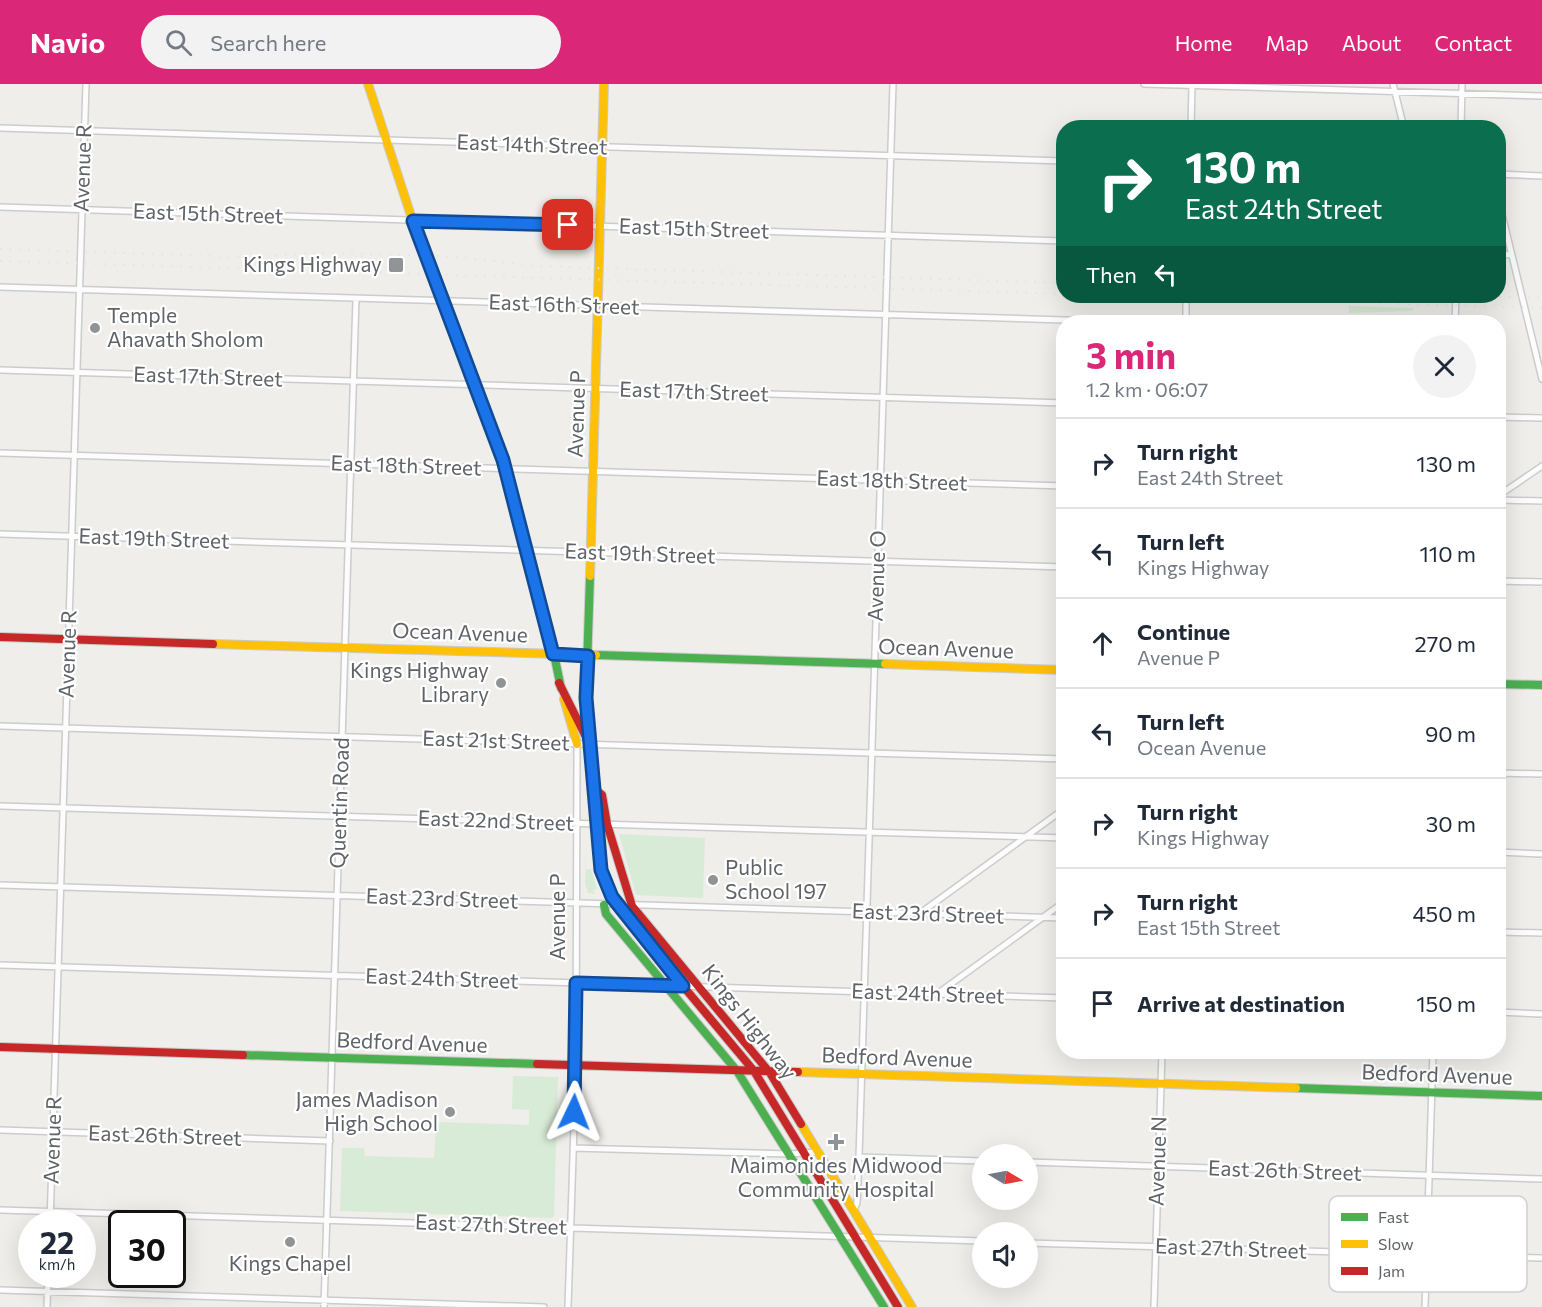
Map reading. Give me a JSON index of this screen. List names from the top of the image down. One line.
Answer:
{"streets":{"main road":["Avenue P","Ocean Avenue","Kings Highway","Bedford Avenue"],"street":["East 14th Street","Avenue R","East 15th Street","East 16th Street","East 17th Street","East 18th Street","East 19th Street","Avenue O","East 21st Street","Quentin Road","East 22nd Street","East 23rd Street","East 24th Street","East 26th Street","Avenue N","East 27th Street"]},"crossings":[["East 14th Street","Avenue R"],["East 14th Street","Avenue P"],["East 14th Street","Avenue O"],["Avenue R","East 15th Street"],["Avenue R","East 16th Street"],["Avenue R","East 17th Street"],["Avenue R","East 18th Street"],["Avenue R","East 19th Street"],["Avenue R","Ocean Avenue"],["Avenue R","East 21st Street"],["Avenue R","East 22nd Street"],["Avenue R","East 23rd Street"],["Avenue R","East 24th Street"],["Avenue R","Bedford Avenue"],["Avenue R","East 26th Street"],["East 15th Street","Avenue P"],["East 15th Street","Avenue O"],["East 16th Street","Avenue P"],["East 16th Street","Avenue O"],["East 16th Street","Quentin Road"],["East 17th Street","Avenue P"],["East 17th Street","Avenue O"],["East 17th Street","Quentin Road"],["Avenue P","East 18th Street"],["Avenue P","East 19th Street"],["Avenue P","Ocean Avenue"],["Avenue P","East 21st Street"],["Avenue P","East 22nd Street"],["Avenue P","East 23rd Street"],["Avenue P","East 24th Street"],["Avenue P","Kings Highway"],["Avenue P","Bedford Avenue"],["Avenue P","East 27th Street"],["East 18th Street","Avenue O"],["East 18th Street","Quentin Road"],["East 19th Street","Avenue O"],["East 19th Street","Quentin Road"],["Avenue O","Ocean Avenue"],["Avenue O","East 21st Street"],["Avenue O","East 22nd Street"],["Avenue O","East 23rd Street"],["Avenue O","East 24th Street"],["Avenue O","Kings Highway"],["Avenue O","Bedford Avenue"],["Ocean Avenue","Quentin Road"],["East 21st Street","Quentin Road"],["East 21st Street","Kings Highway"],["Quentin Road","East 22nd Street"],["Quentin Road","East 23rd Street"],["Quentin Road","East 24th Street"],["Quentin Road","Bedford Avenue"],["Quentin Road","East 26th Street"],["Quentin Road","East 27th Street"],["East 22nd Street","Kings Highway"],["East 23rd Street","Kings Highway"],["East 24th Street","Kings Highway"],["Kings Highway","Bedford Avenue"],["Kings Highway","East 27th Street"],["Bedford Avenue","Avenue N"],["East 26th Street","Avenue N"],["Avenue N","East 27th Street"]],"places":{"transit":["Kings Highway"],"other":["Temple Ahavath Sholom","Kings Highway Library","Public School 197","James Madison High School","Kings Chapel"],"health":["Maimonides Midwood Community Hospital"]},"legend":["Fast","Slow","Jam"],"north":"right","page":{"header":"Navio","search":"Search here","nav":["Home","Map","About","Contact"],"turn":["130 m","East 24th Street"],"then":"Then","heading":["3 min","1.2 km · 06:07"],"list":[{"name":"Turn right","note":"East 24th Street","value":"130 m"},{"name":"Turn left","note":"Kings Highway","value":"110 m"},{"name":"Continue","note":"Avenue P","value":"270 m"},{"name":"Turn left","note":"Ocean Avenue","value":"90 m"},{"name":"Turn right","note":"Kings Highway","value":"30 m"},{"name":"Turn right","note":"East 15th Street","value":"450 m"},{"name":"Arrive at destination","value":"150 m"}],"speed":"22 km/h","limit":"30"}}
